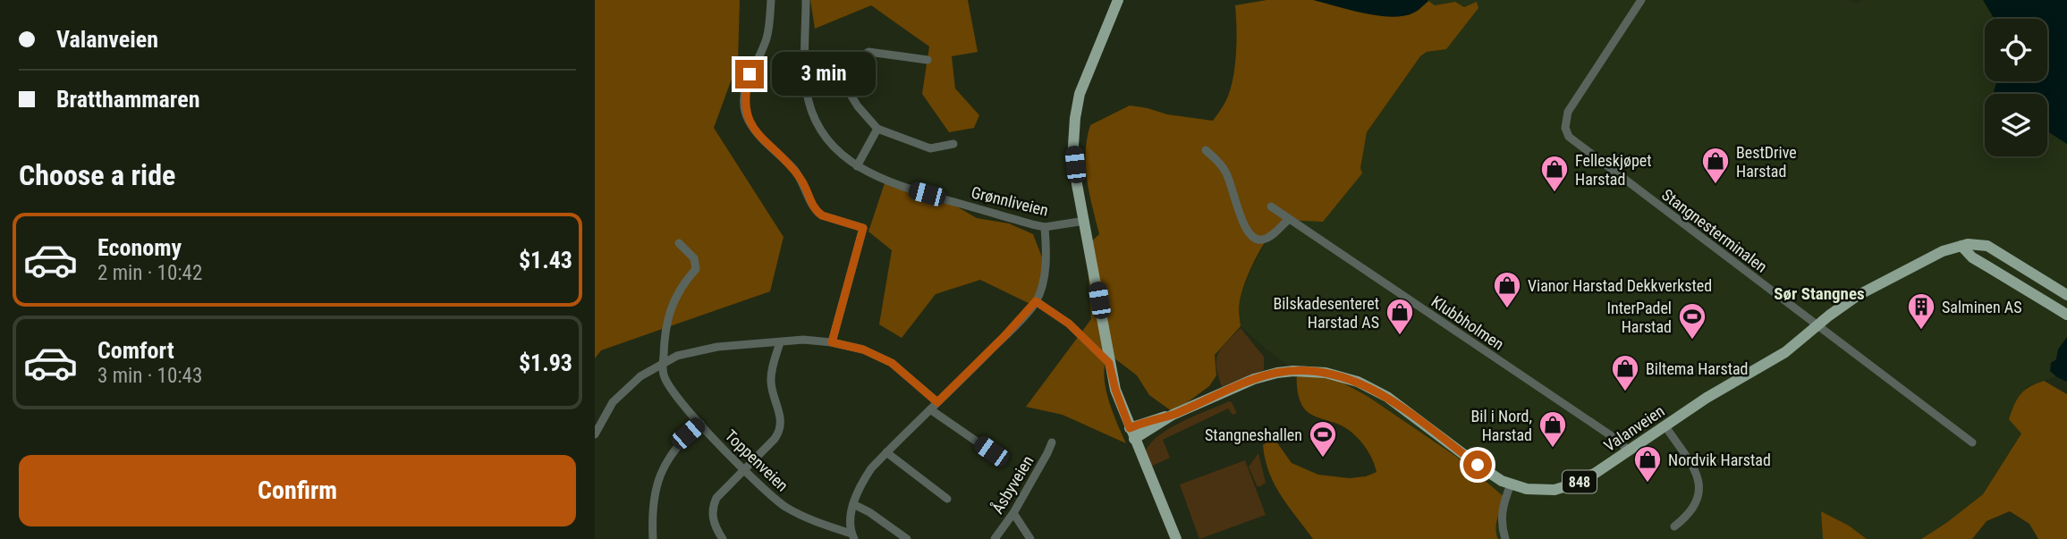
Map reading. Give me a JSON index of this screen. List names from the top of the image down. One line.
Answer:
{"streets":{"main road":["Valanveien","848"],"street":["Grønnliveien","Stangnesterminalen","Klubbholmen","Toppenveien","Åsbyveien"]},"crossings":[["Stangnesterminalen","Valanveien"],["Klubbholmen","Valanveien"],["Valanveien","848"]],"districts":["Sør Stangnes"],"places":{"shop":["BestDrive Harstad","Felleskjøpet Harstad","Vianor Harstad Dekkverksted","Bilskadesenteret Harstad AS","Biltema Harstad","Bil i Nord, Harstad","Nordvik Harstad"],"building":["Salminen AS"],"sports":["InterPadel Harstad","Stangneshallen"]},"page":{"banner":["Valanveien","Bratthammaren"],"bubble":"3 min","heading":"Choose a ride","list":[{"name":"Economy","note":"2 min · 10:42","value":"$1.43"},{"name":"Comfort","note":"3 min · 10:43","value":"$1.93"}],"buttons":"Confirm"}}
